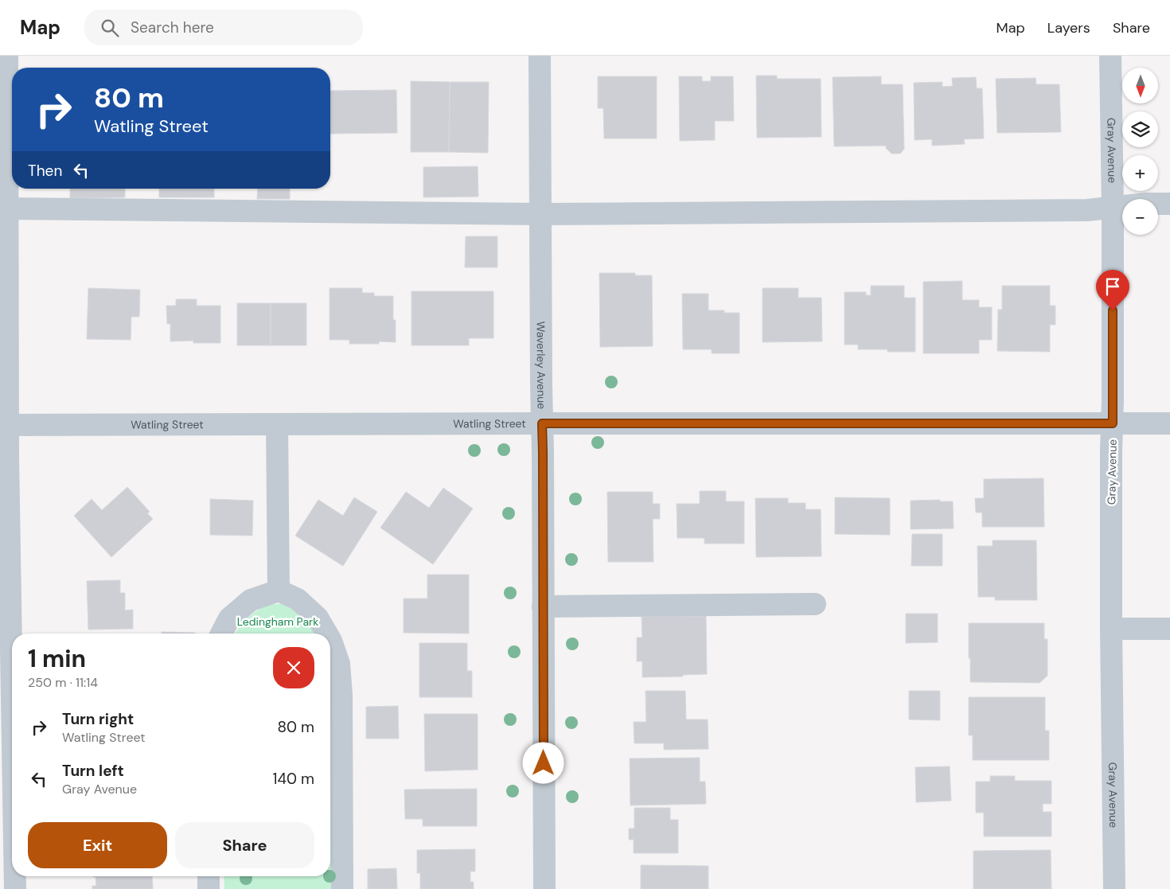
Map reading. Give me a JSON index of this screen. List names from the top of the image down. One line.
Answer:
{"streets":{"street":["Gray Avenue","Waverley Avenue","Watling Street"]},"crossings":[["Gray Avenue","Watling Street"],["Waverley Avenue","Watling Street"]],"parks":["Ledingham Park"],"north":"bottom","page":{"header":"Map","search":"Search here","nav":["Map","Layers","Share"],"map_buttons":["+","−"],"turn":["80 m","Watling Street"],"then":"Then","heading":["1 min","250 m · 11:14"],"list":[{"name":"Turn right","note":"Watling Street","value":"80 m"},{"name":"Turn left","note":"Gray Avenue","value":"140 m"}],"buttons":["Exit","Share"]}}
